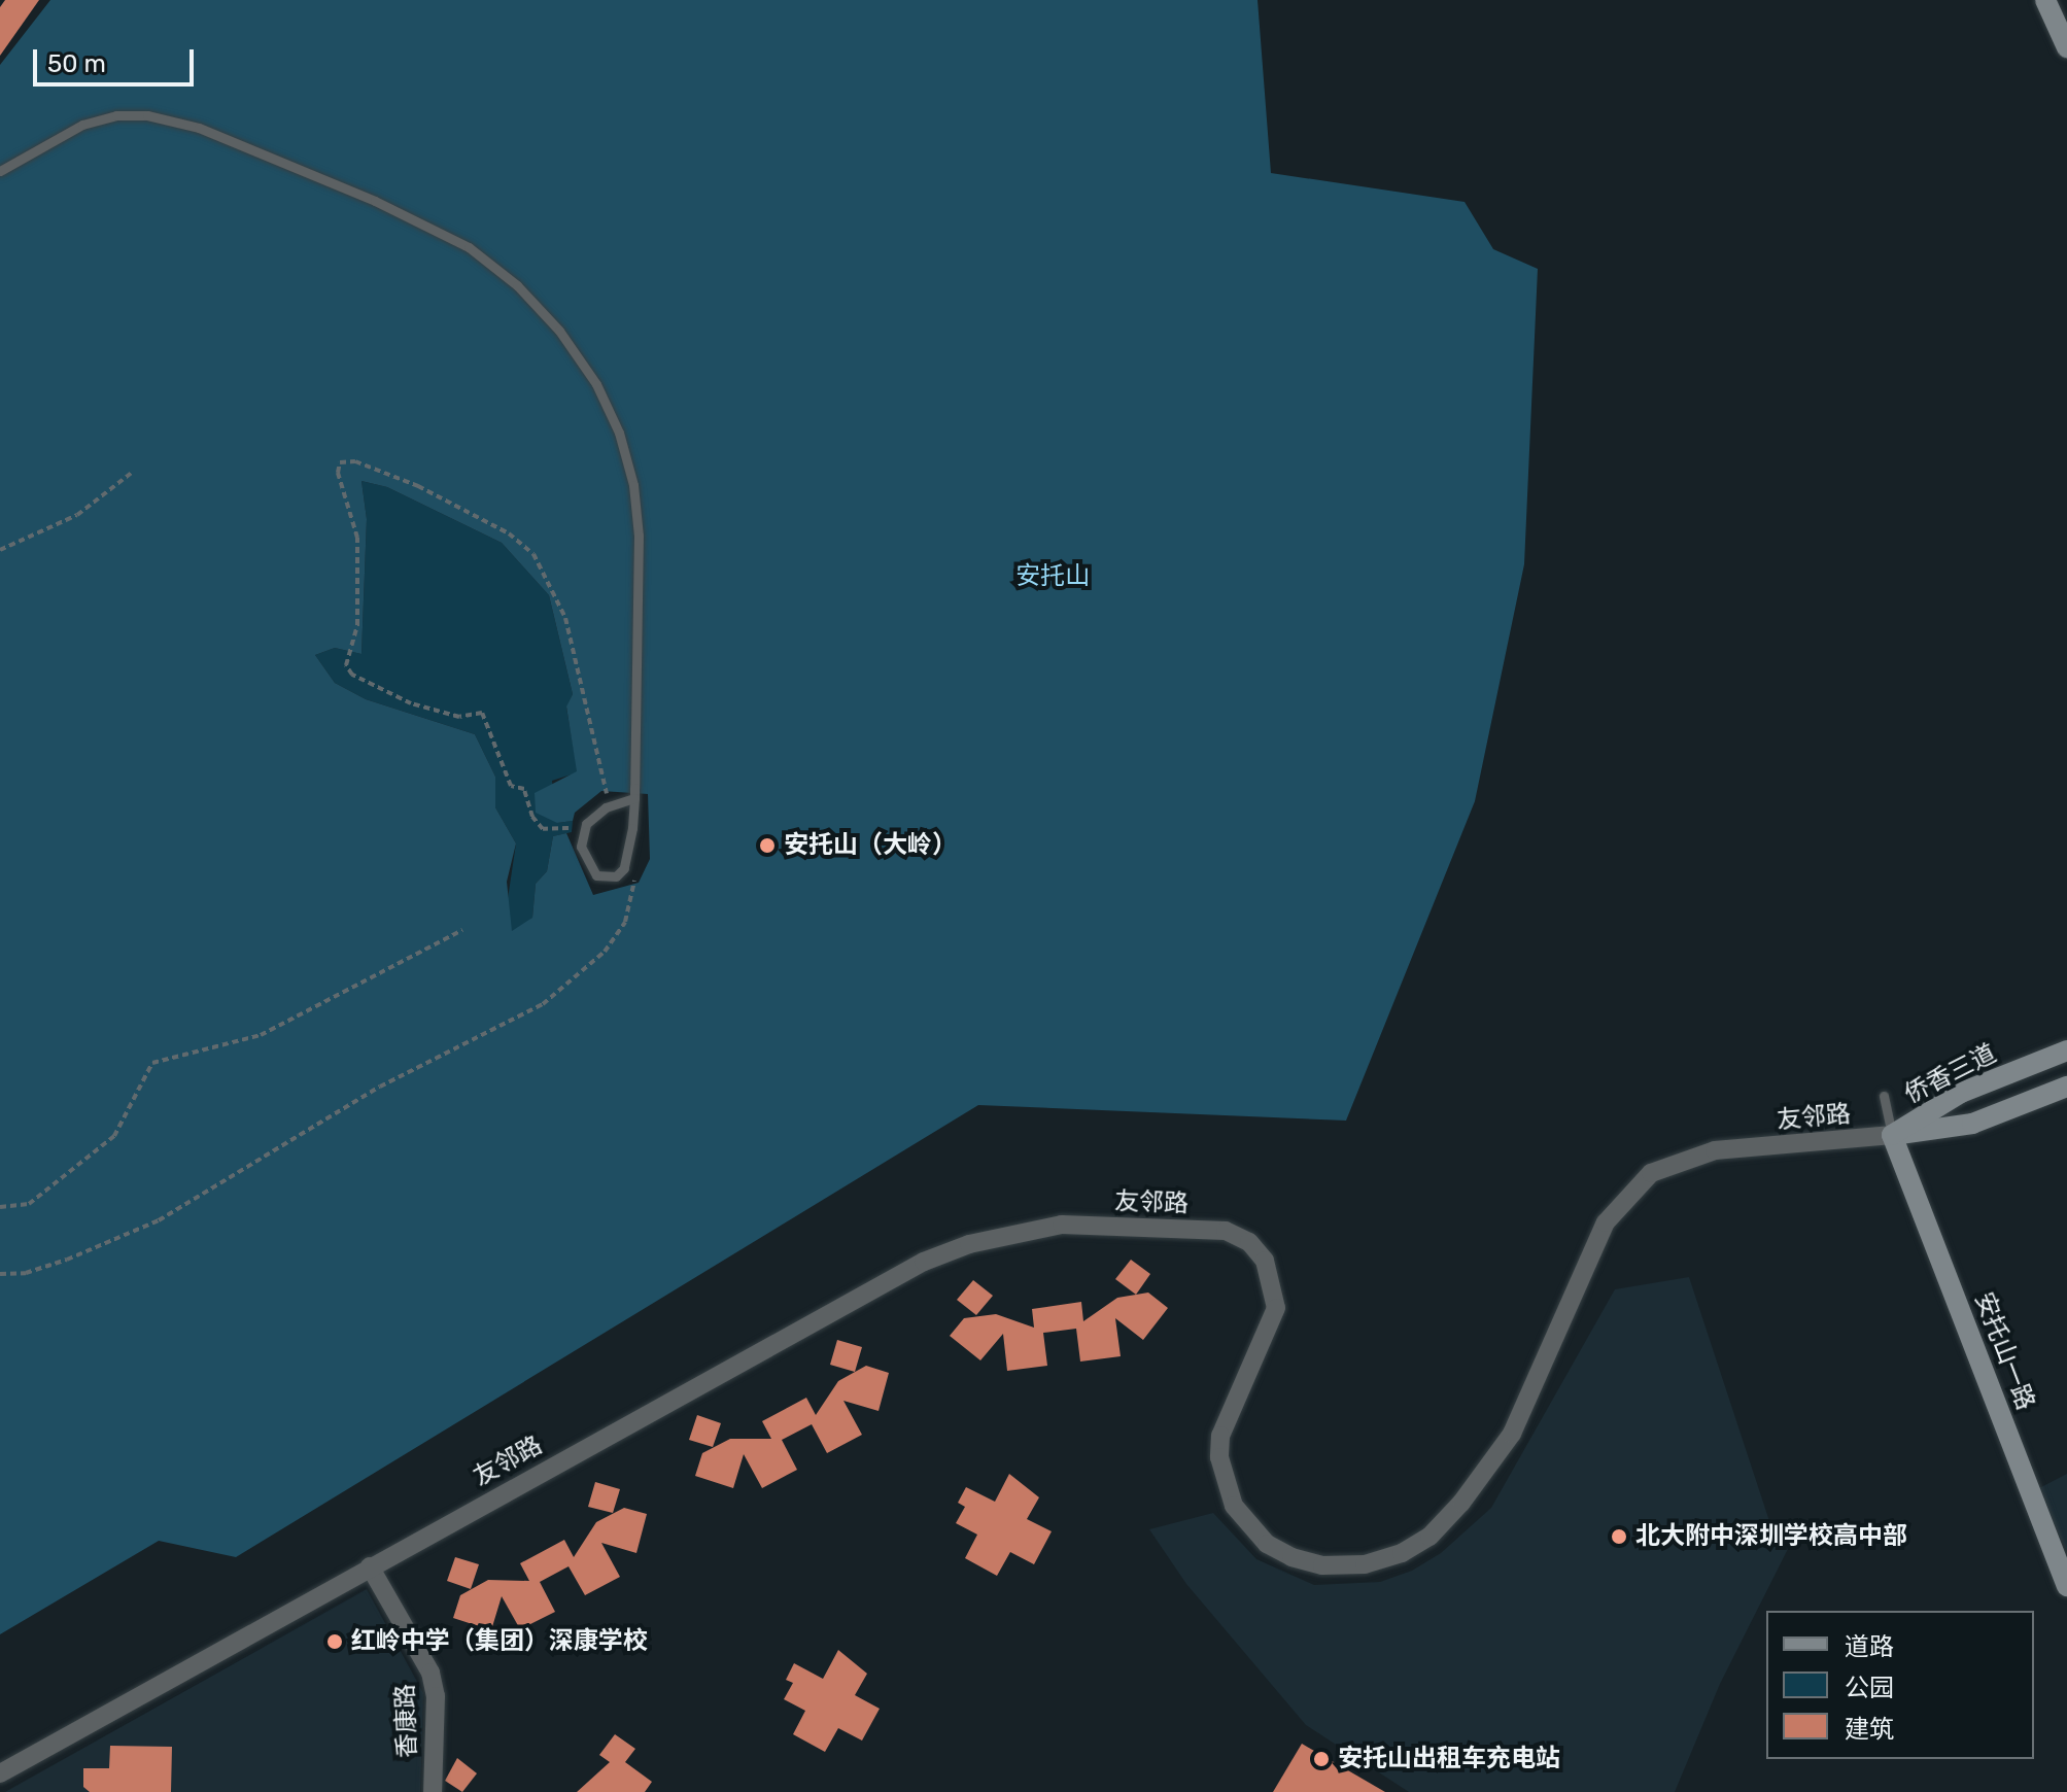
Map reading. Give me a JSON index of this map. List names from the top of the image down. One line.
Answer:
{"streets":{"street":["侨香三道","友邻路","安托山一路","香康路"]},"crossings":[["侨香三道","友邻路"],["侨香三道","安托山一路"],["友邻路","安托山一路"],["友邻路","香康路"]],"parks":["安托山"],"places":["安托山（大岭）","北大附中深圳学校高中部","红岭中学（集团）深康学校","安托山出租车充电站"],"legend":["道路","公园","建筑"],"scale_bar":"50 m"}
